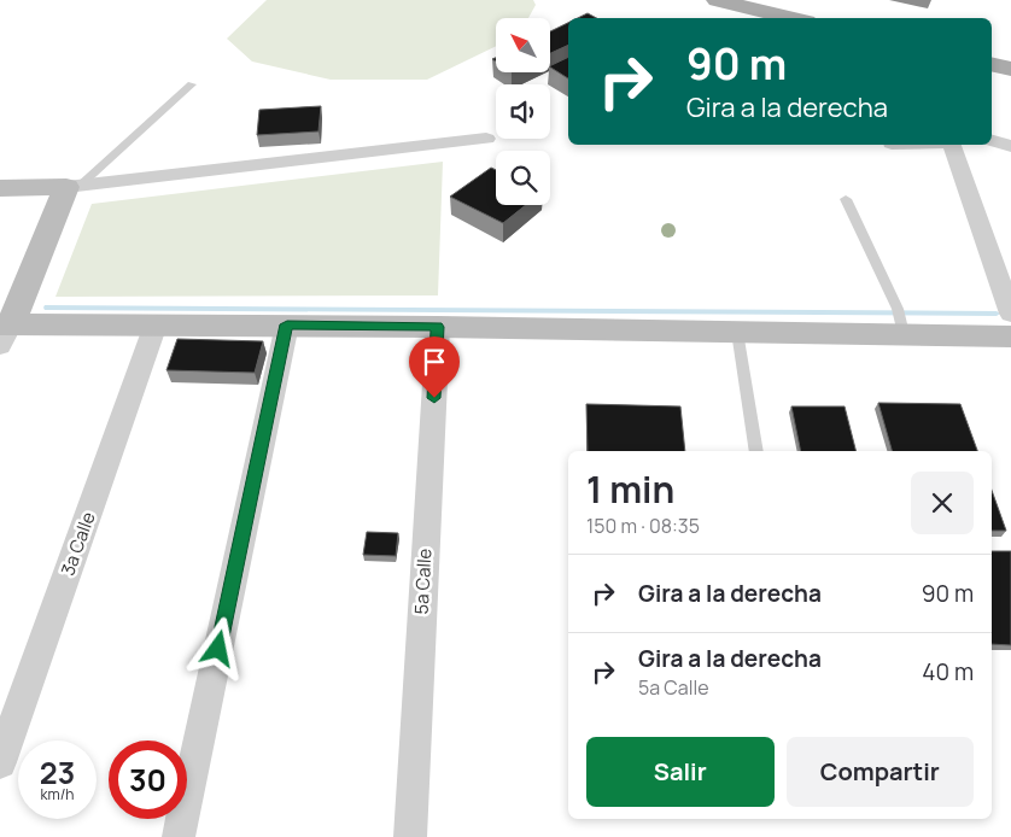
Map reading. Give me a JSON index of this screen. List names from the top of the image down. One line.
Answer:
{"streets":{"street":["3a Calle","5a Calle"]},"north":"top left","page":{"turn":["90 m","Gira a la derecha"],"heading":["1 min","150 m · 08:35"],"list":[{"name":"Gira a la derecha","value":"90 m"},{"name":"Gira a la derecha","note":"5a Calle","value":"40 m"}],"buttons":["Salir","Compartir"],"speed":"23 km/h","limit":"30"}}
